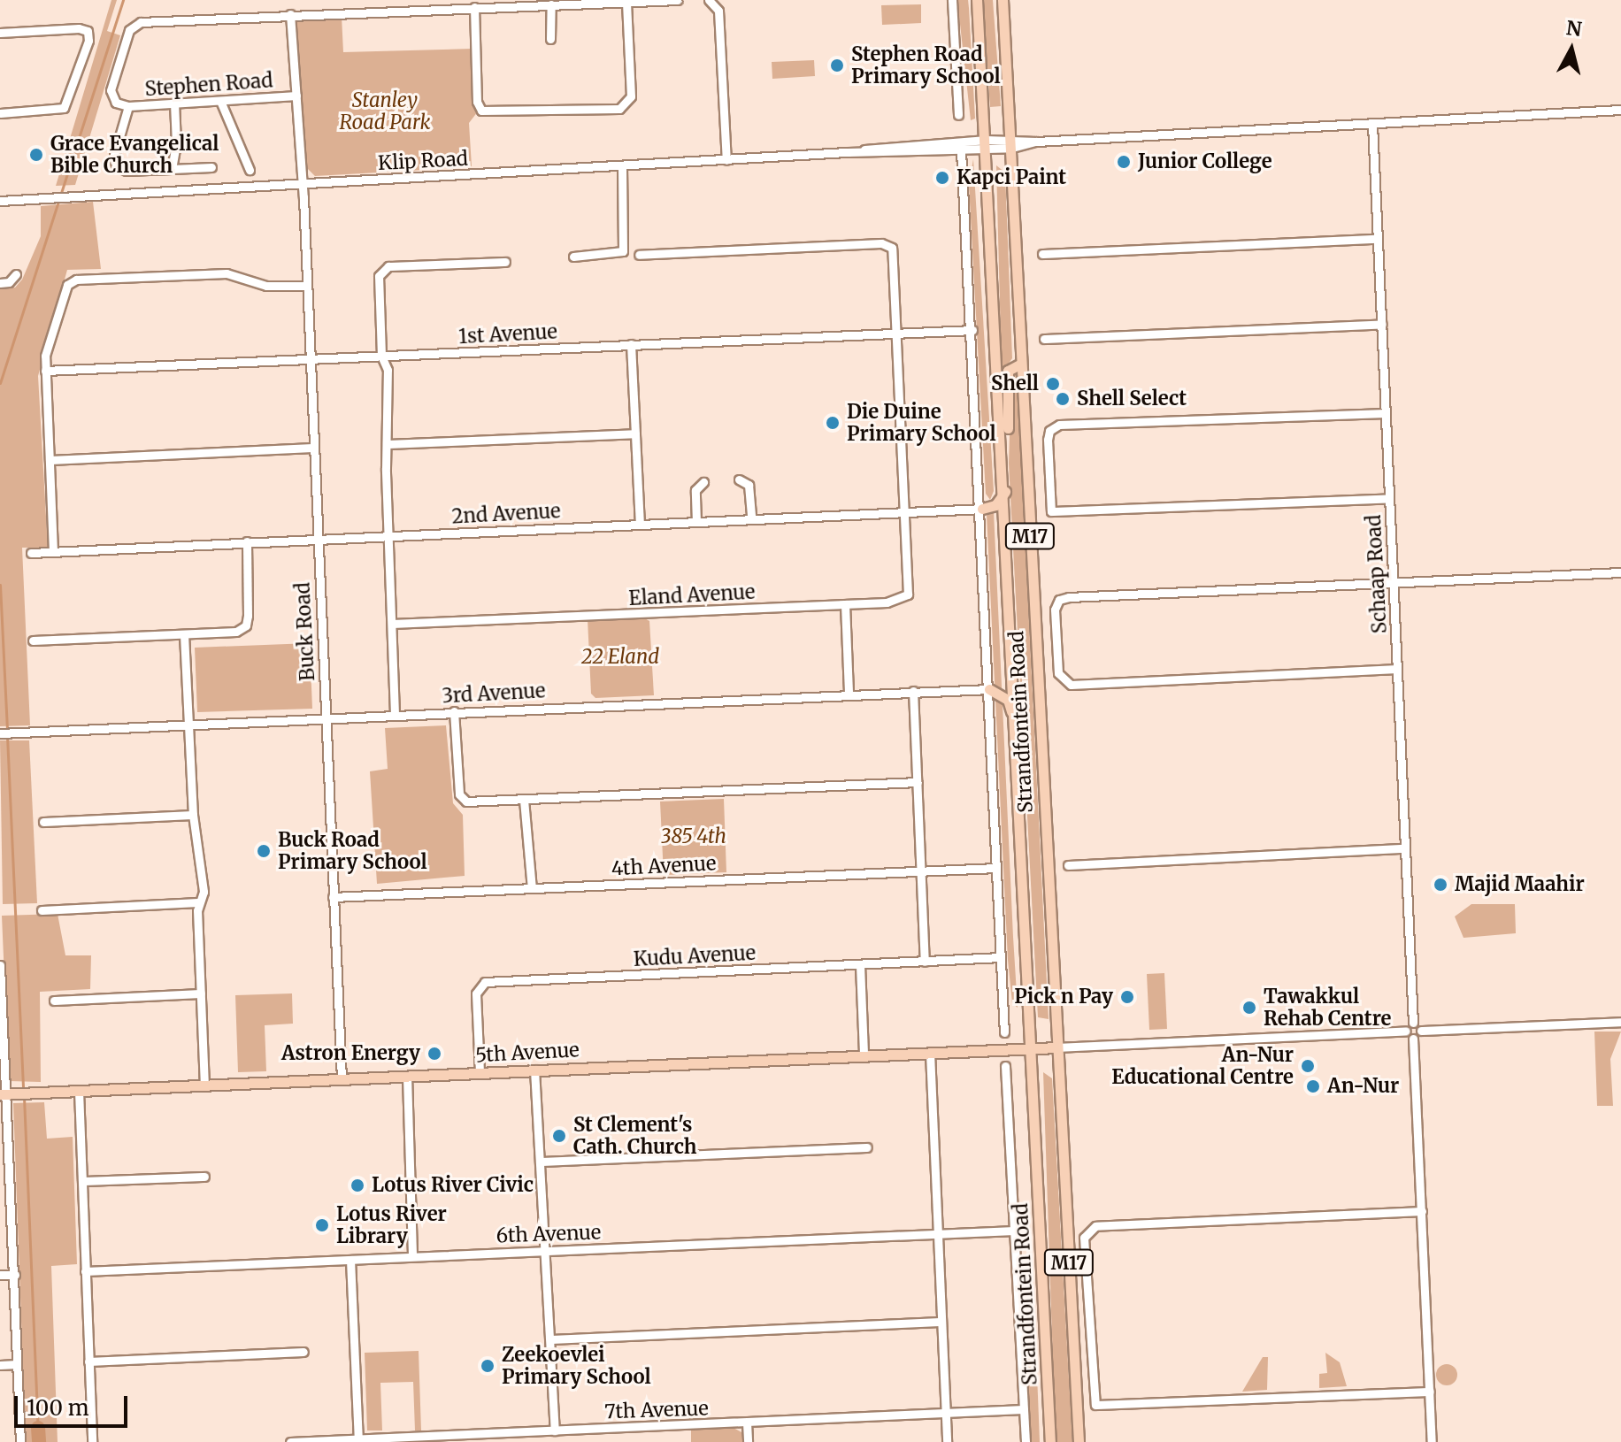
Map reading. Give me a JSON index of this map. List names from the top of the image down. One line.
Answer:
{"streets":{"main road":["M17","Strandfontein Road","5th Avenue"],"street":["Stephen Road","Klip Road","1st Avenue","2nd Avenue","Schaap Road","Eland Avenue","Buck Road","3rd Avenue","4th Avenue","Kudu Avenue","6th Avenue","7th Avenue"]},"crossings":[["Stephen Road","Buck Road"],["Klip Road","Schaap Road"],["Klip Road","Buck Road"],["Klip Road","Strandfontein Road"],["1st Avenue","Buck Road"],["1st Avenue","Strandfontein Road"],["2nd Avenue","Eland Avenue"],["2nd Avenue","Buck Road"],["2nd Avenue","Strandfontein Road"],["Buck Road","3rd Avenue"],["Buck Road","4th Avenue"],["Buck Road","5th Avenue"],["3rd Avenue","Strandfontein Road"],["Strandfontein Road","4th Avenue"],["Strandfontein Road","Kudu Avenue"],["Strandfontein Road","5th Avenue"],["Strandfontein Road","6th Avenue"],["Strandfontein Road","7th Avenue"],["Kudu Avenue","5th Avenue"]],"parks":["Stanley Road Park","22 Eland","385 4th"],"places":["Stephen Road Primary School","Grace Evangelical Bible Church","Junior College","Kapci Paint","Shell","Shell Select","Die Duine Primary School","Buck Road Primary School","Majid Maahir","Pick n Pay","Tawakkul Rehab Centre","Astron Energy","An-Nur Educational Centre","An-Nur","St Clement's Cath. Church","Lotus River Civic","Lotus River Library","Zeekoevlei Primary School"],"scale_bar":"100 m","north":"top"}
